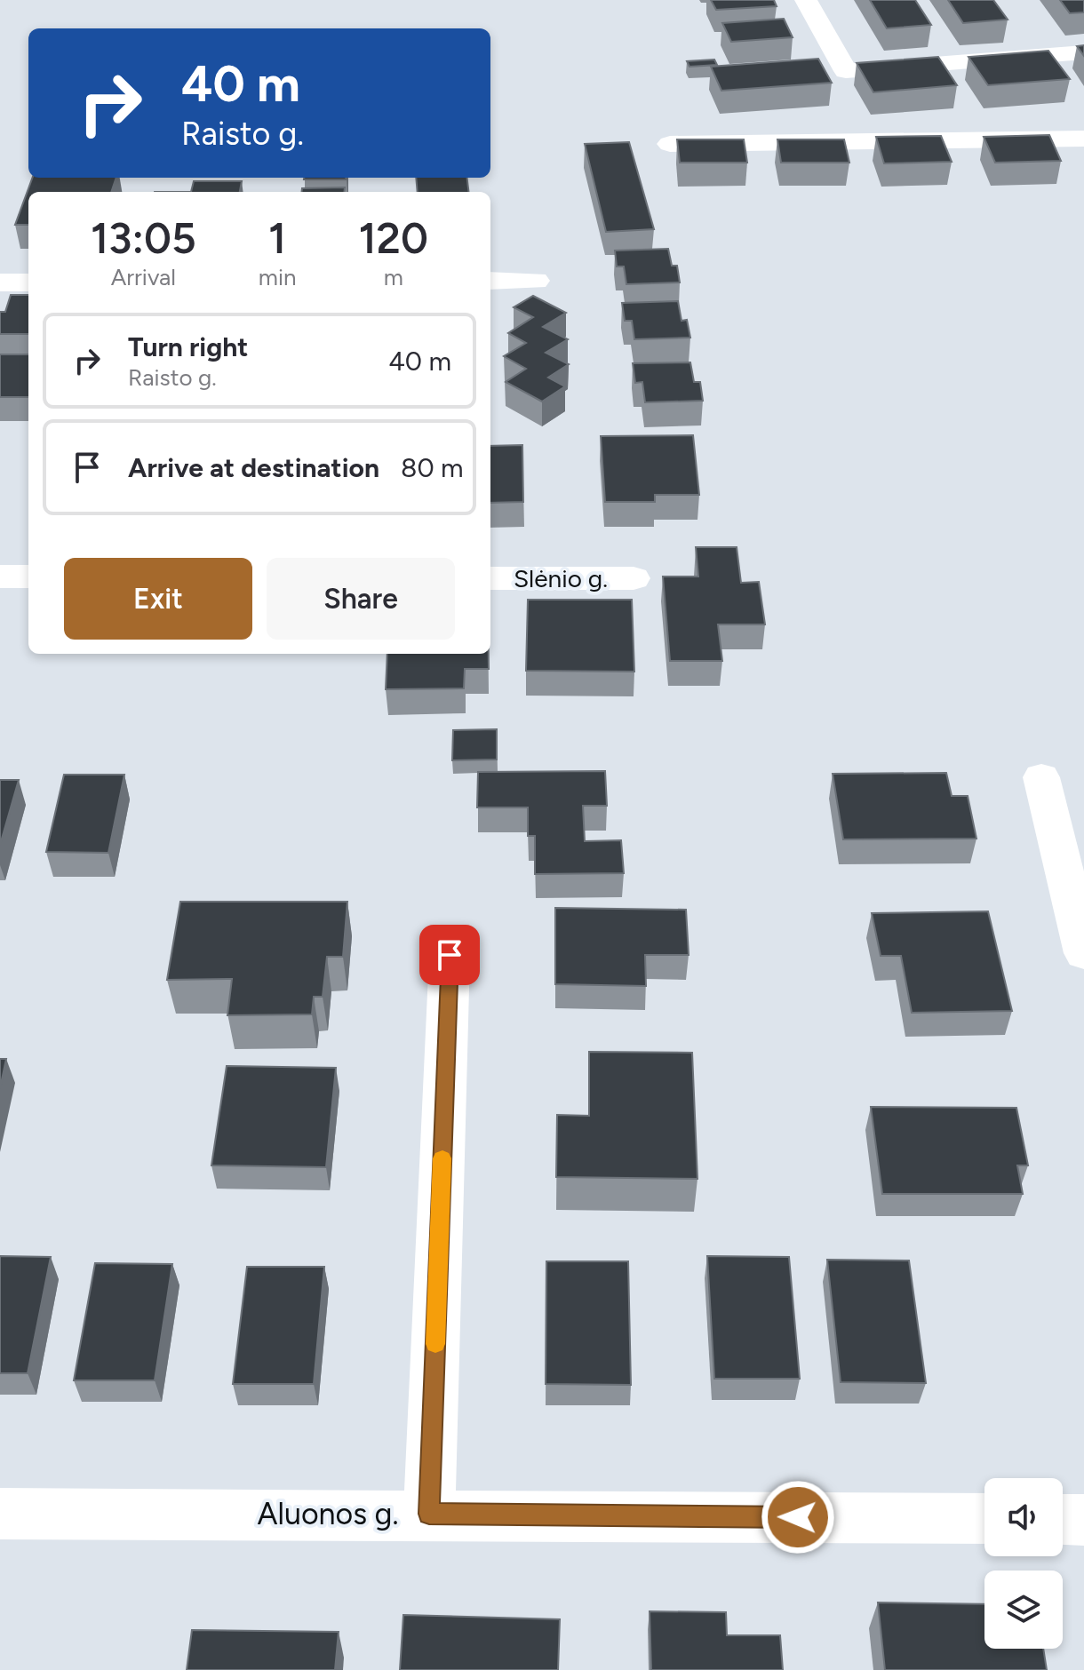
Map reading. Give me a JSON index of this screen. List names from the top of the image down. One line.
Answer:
{"streets":{"street":["Slėnio g.","Aluonos g."]},"page":{"turn":["40 m","Raisto g."],"eta":["13:05","Arrival","1","min","120","m"],"list":[{"name":"Turn right","note":"Raisto g.","value":"40 m"},{"name":"Arrive at destination","value":"80 m"}],"buttons":["Exit","Share"]}}
